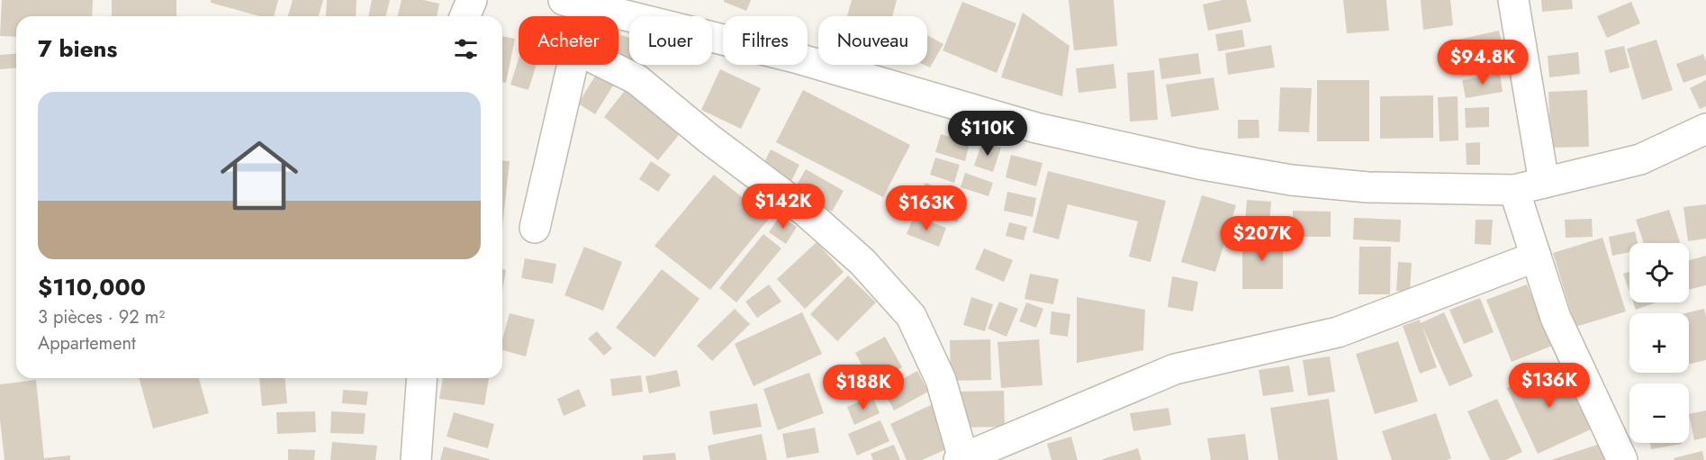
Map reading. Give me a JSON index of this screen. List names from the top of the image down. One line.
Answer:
{"page":{"chip":["Acheter","Louer","Filtres","Nouveau"],"heading":"7 biens","price":["$94.8K","$110K","$142K","$163K","$207K","$136K","$188K"],"list":[{"name":"$110,000","note":"3 pièces · 92 m² · Appartement"}],"map_buttons":["+","−"]}}
